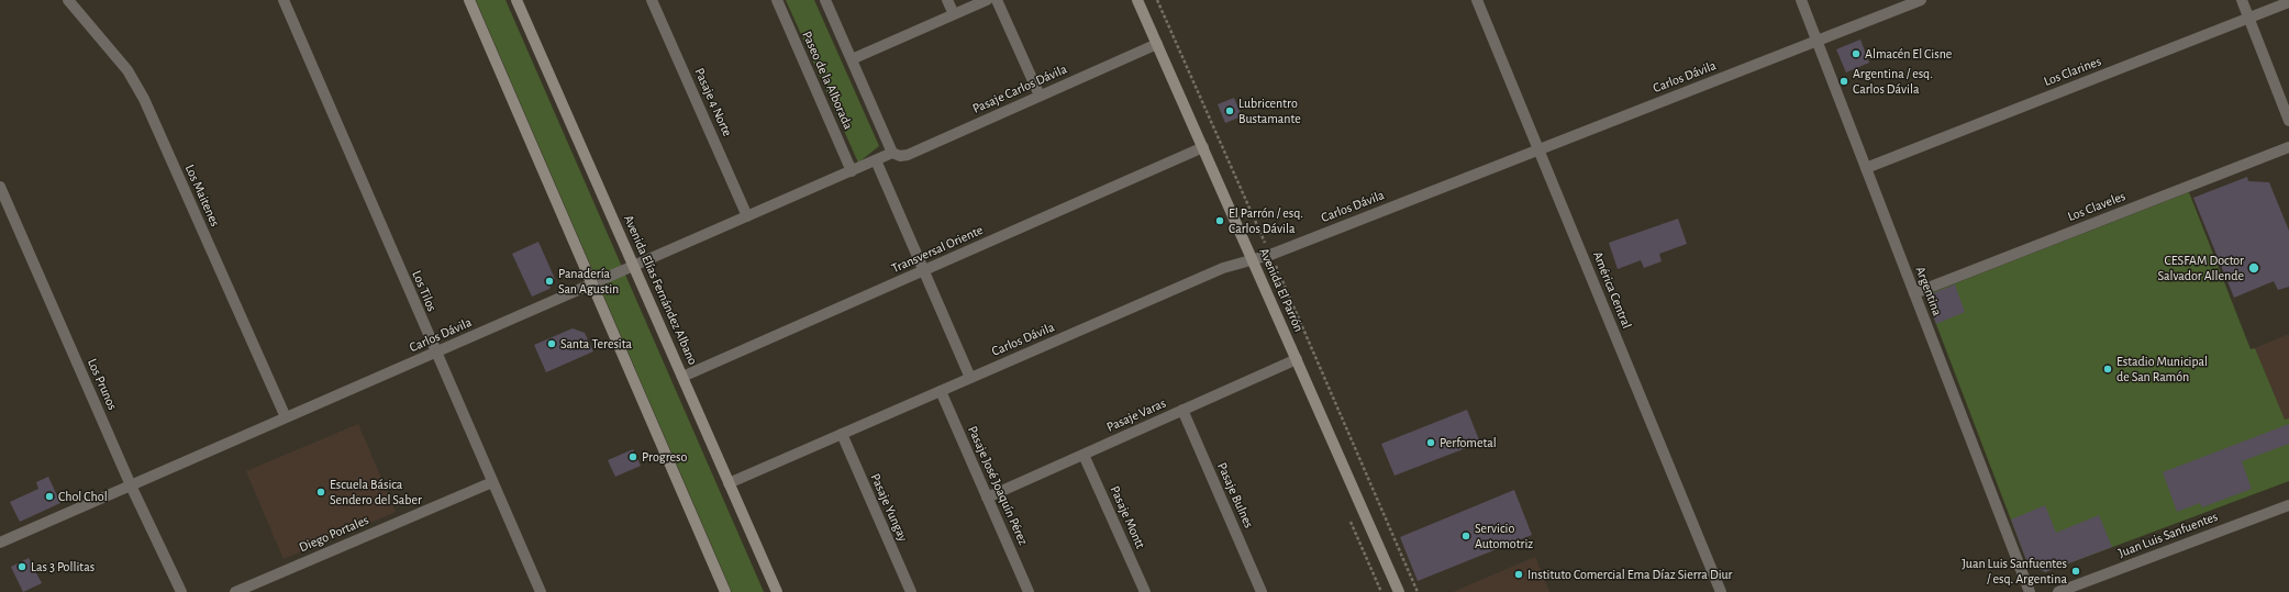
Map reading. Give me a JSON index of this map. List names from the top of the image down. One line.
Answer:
{"streets":{"main road":["Avenida Elías Fernández Albano","Avenida El Parrón"],"street":["Los Clarines","Carlos Dávila","Paseo de la Alborada","Pasaje Carlos Dávila","Pasaje 4 Norte","Los Maitenes","Los Claveles","Transversal Oriente","América Central","Los Tilos","Argentina","Los Prunos","Pasaje Varas","Pasaje José Joaquín Pérez","Pasaje Bulnes","Pasaje Yungay","Pasaje Montt","Diego Portales","Juan Luis Sanfuentes"]},"crossings":[["Los Clarines","Argentina"],["Carlos Dávila","Paseo de la Alborada"],["Carlos Dávila","Pasaje Carlos Dávila"],["Carlos Dávila","Pasaje 4 Norte"],["Carlos Dávila","Los Maitenes"],["Carlos Dávila","Avenida Elías Fernández Albano"],["Carlos Dávila","Avenida El Parrón"],["Carlos Dávila","América Central"],["Carlos Dávila","Los Tilos"],["Carlos Dávila","Argentina"],["Carlos Dávila","Los Prunos"],["Carlos Dávila","Pasaje José Joaquín Pérez"],["Carlos Dávila","Pasaje Yungay"],["Pasaje Carlos Dávila","Avenida El Parrón"],["Los Claveles","Argentina"],["Transversal Oriente","Avenida Elías Fernández Albano"],["Transversal Oriente","Avenida El Parrón"],["Avenida El Parrón","Pasaje Varas"],["Los Tilos","Diego Portales"],["Pasaje Varas","Pasaje José Joaquín Pérez"],["Pasaje Varas","Pasaje Bulnes"],["Pasaje Varas","Pasaje Montt"]],"places":["Almacén El Cisne","Argentina / esq. Carlos Dávila","Lubricentro Bustamante","El Parrón / esq. Carlos Dávila","CESFAM Doctor Salvador Allende","Panadería San Agustin","Santa Teresita","Estadio Municipal de San Ramón","Perfometal","Progreso","Escuela Básica Sendero del Saber","Chol Chol","Servicio Automotriz","Las 3 Pollitas","Juan Luis Sanfuentes / esq. Argentina","Instituto Comercial Ema Díaz Sierra Diur"]}
